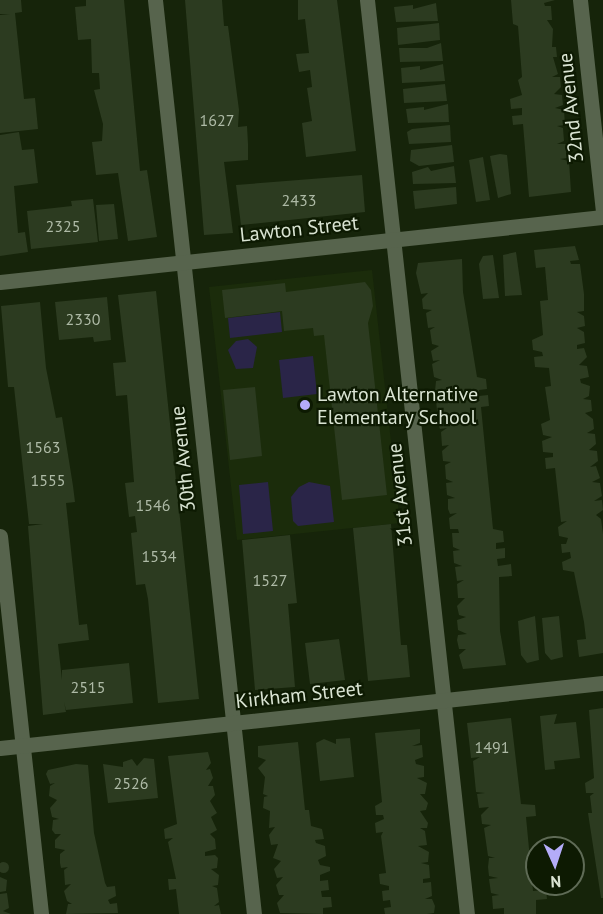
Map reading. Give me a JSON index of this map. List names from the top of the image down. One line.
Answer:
{"streets":{"street":["32nd Avenue","Lawton Street","30th Avenue","31st Avenue","Kirkham Street"]},"crossings":[["Lawton Street","30th Avenue"],["Lawton Street","31st Avenue"],["30th Avenue","Kirkham Street"],["31st Avenue","Kirkham Street"]],"places":["Lawton Alternative Elementary School"],"house_numbers":["1627","2433","2325","2330","1563","1555","1546","1534","1527","2515","1491","2526"],"north":"bottom"}
